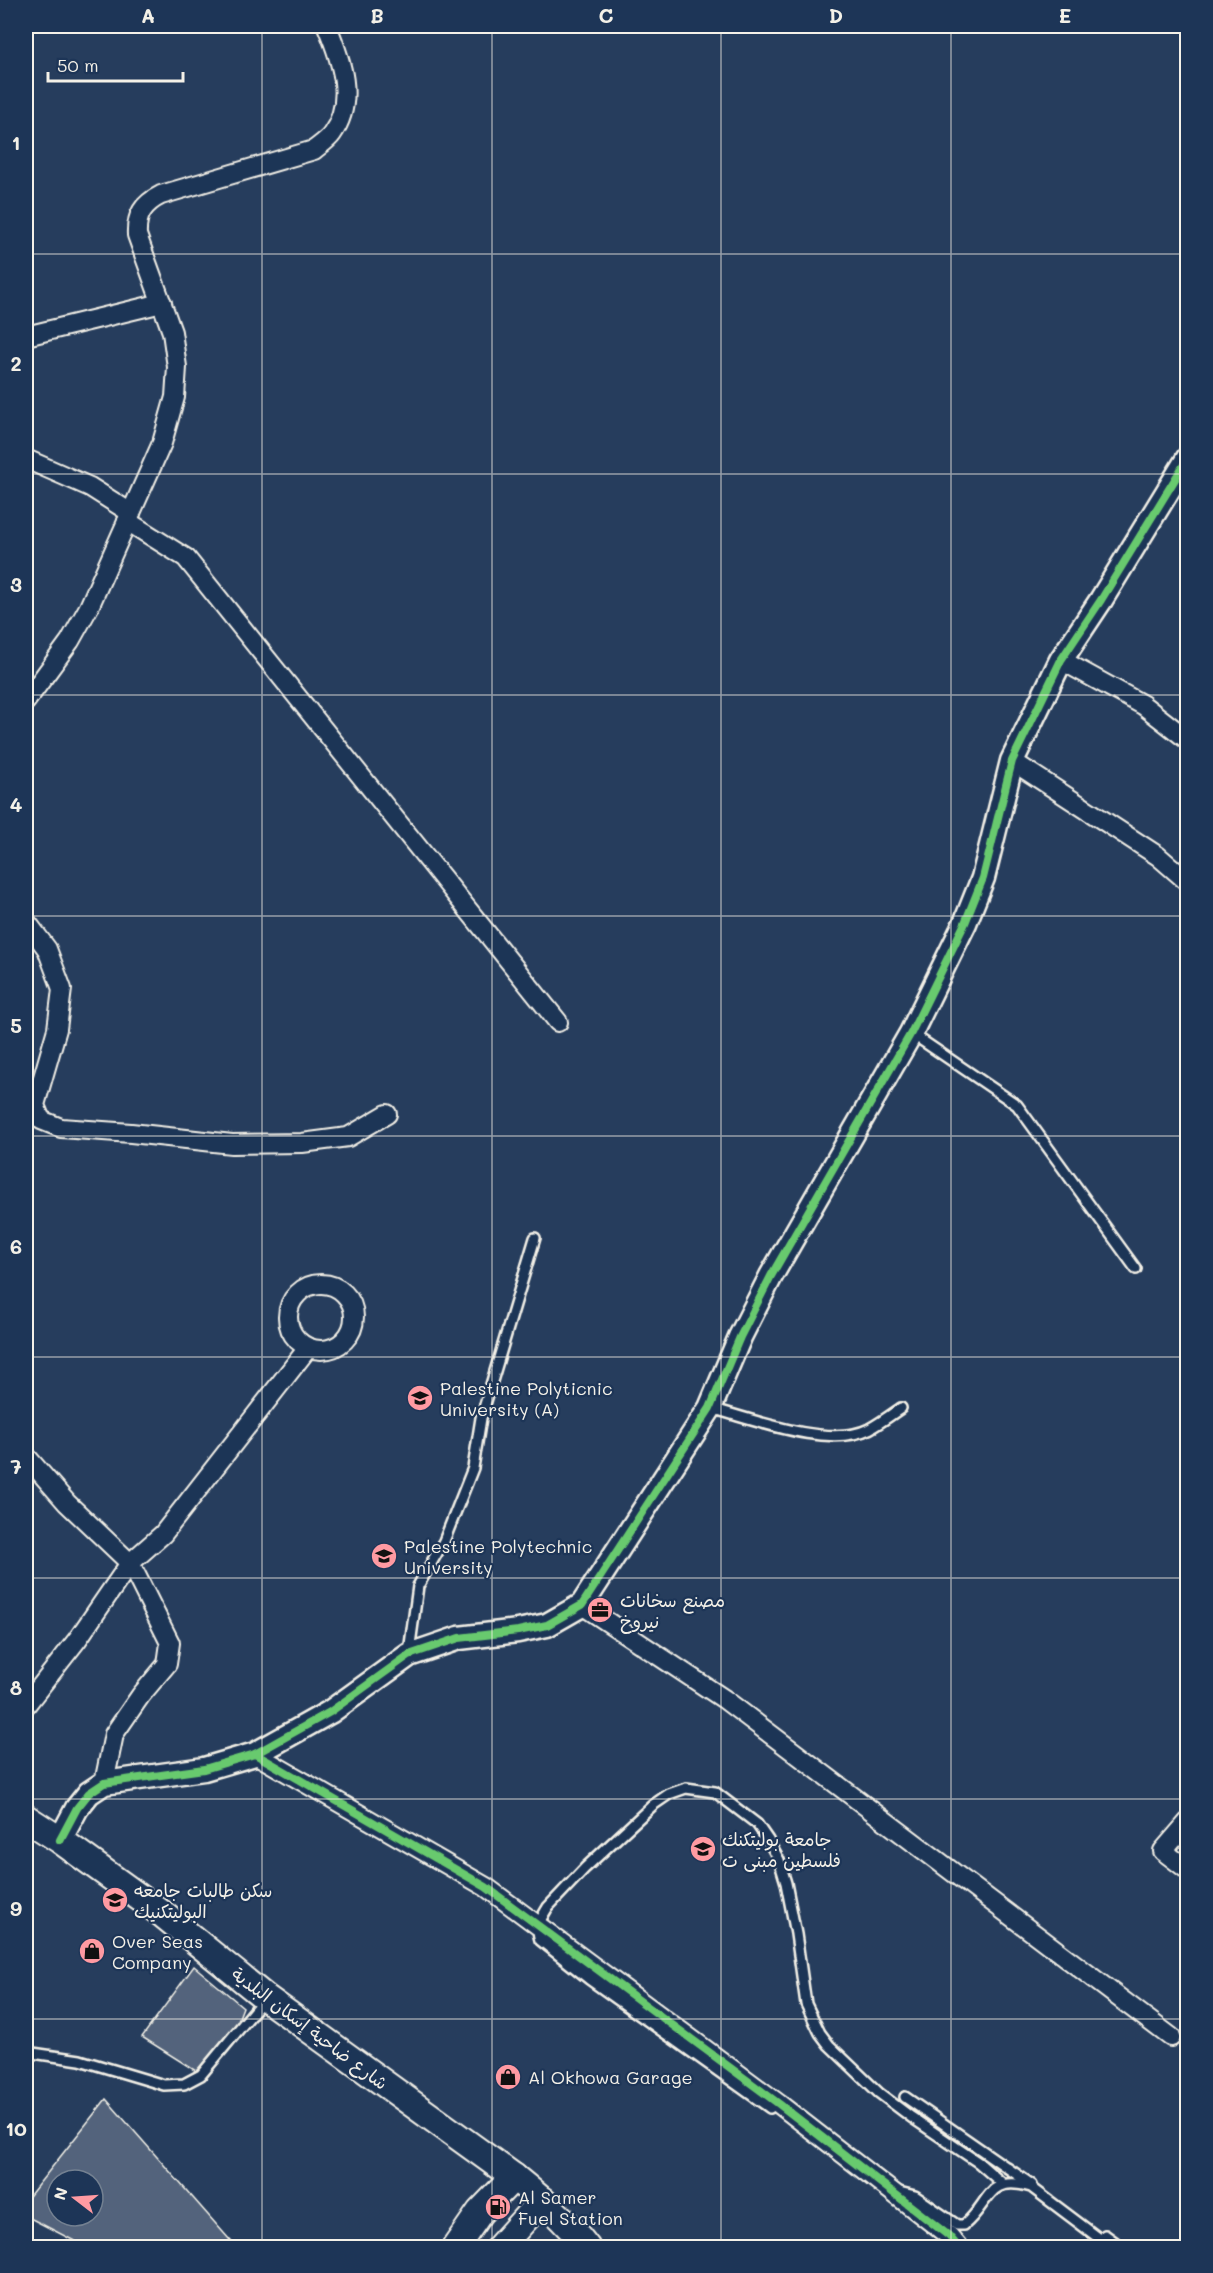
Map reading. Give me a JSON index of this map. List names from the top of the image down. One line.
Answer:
{"streets":{"main road":["شارع ضاحية إسكان البلدية"]},"places":{"school or university":["Palestine Polyticnic University (A)","Palestine Polytechnic University","جامعة بوليتكنك فلسطين مبنى ت","سكن طالبات جامعه البوليتكنيك"],"office":["مصنع سخانات نيروخ"],"shop":["Over Seas Company","Al Okhowa Garage"],"fuel station":["Al Samer Fuel Station"]},"scale_bar":"50 m","north":"left","grid":{"columns":["A","B","C","D","E"],"rows":["1","2","3","4","5","6","7","8","9","10"]}}
